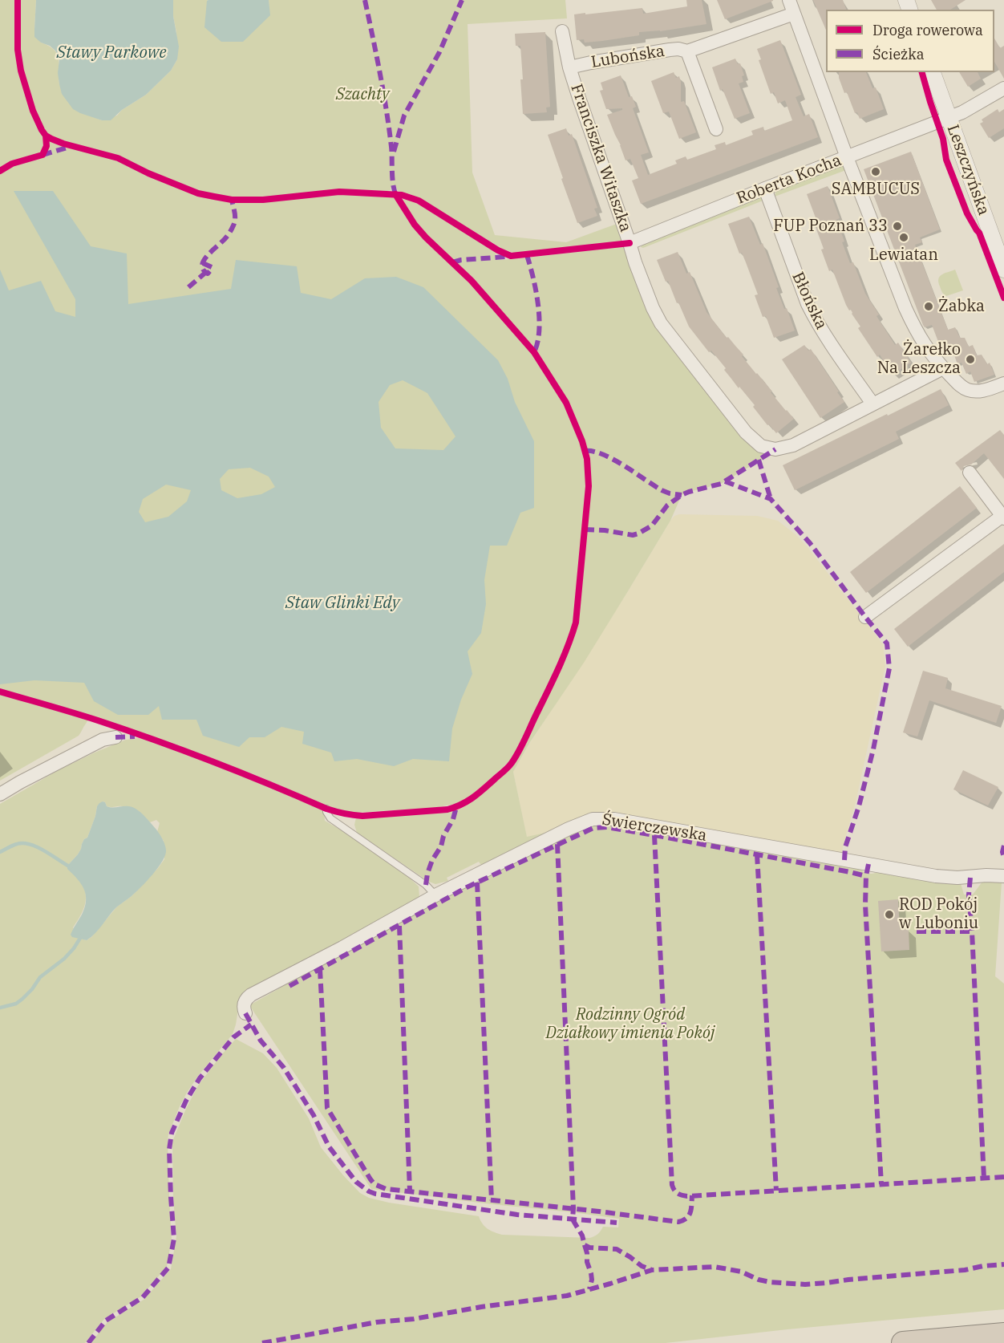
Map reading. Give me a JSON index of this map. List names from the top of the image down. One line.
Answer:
{"streets":{"street":["Lubońska","Franciszka Witaszka","Leszczyńska","Roberta Kocha","Błońska","Świerczewska"]},"crossings":[["Lubońska","Franciszka Witaszka"],["Franciszka Witaszka","Roberta Kocha"],["Franciszka Witaszka","Błońska"],["Leszczyńska","Roberta Kocha"],["Roberta Kocha","Błońska"]],"water":["Stawy Parkowe","Staw Glinki Edy"],"parks":["Szachty","Rodzinny Ogród Działkowy imienia Pokój"],"places":["SAMBUCUS","FUP Poznań 33","Lewiatan","Żabka","Żarełko Na Leszcza","ROD Pokój w Luboniu"],"legend":["Droga rowerowa","Ścieżka"]}
